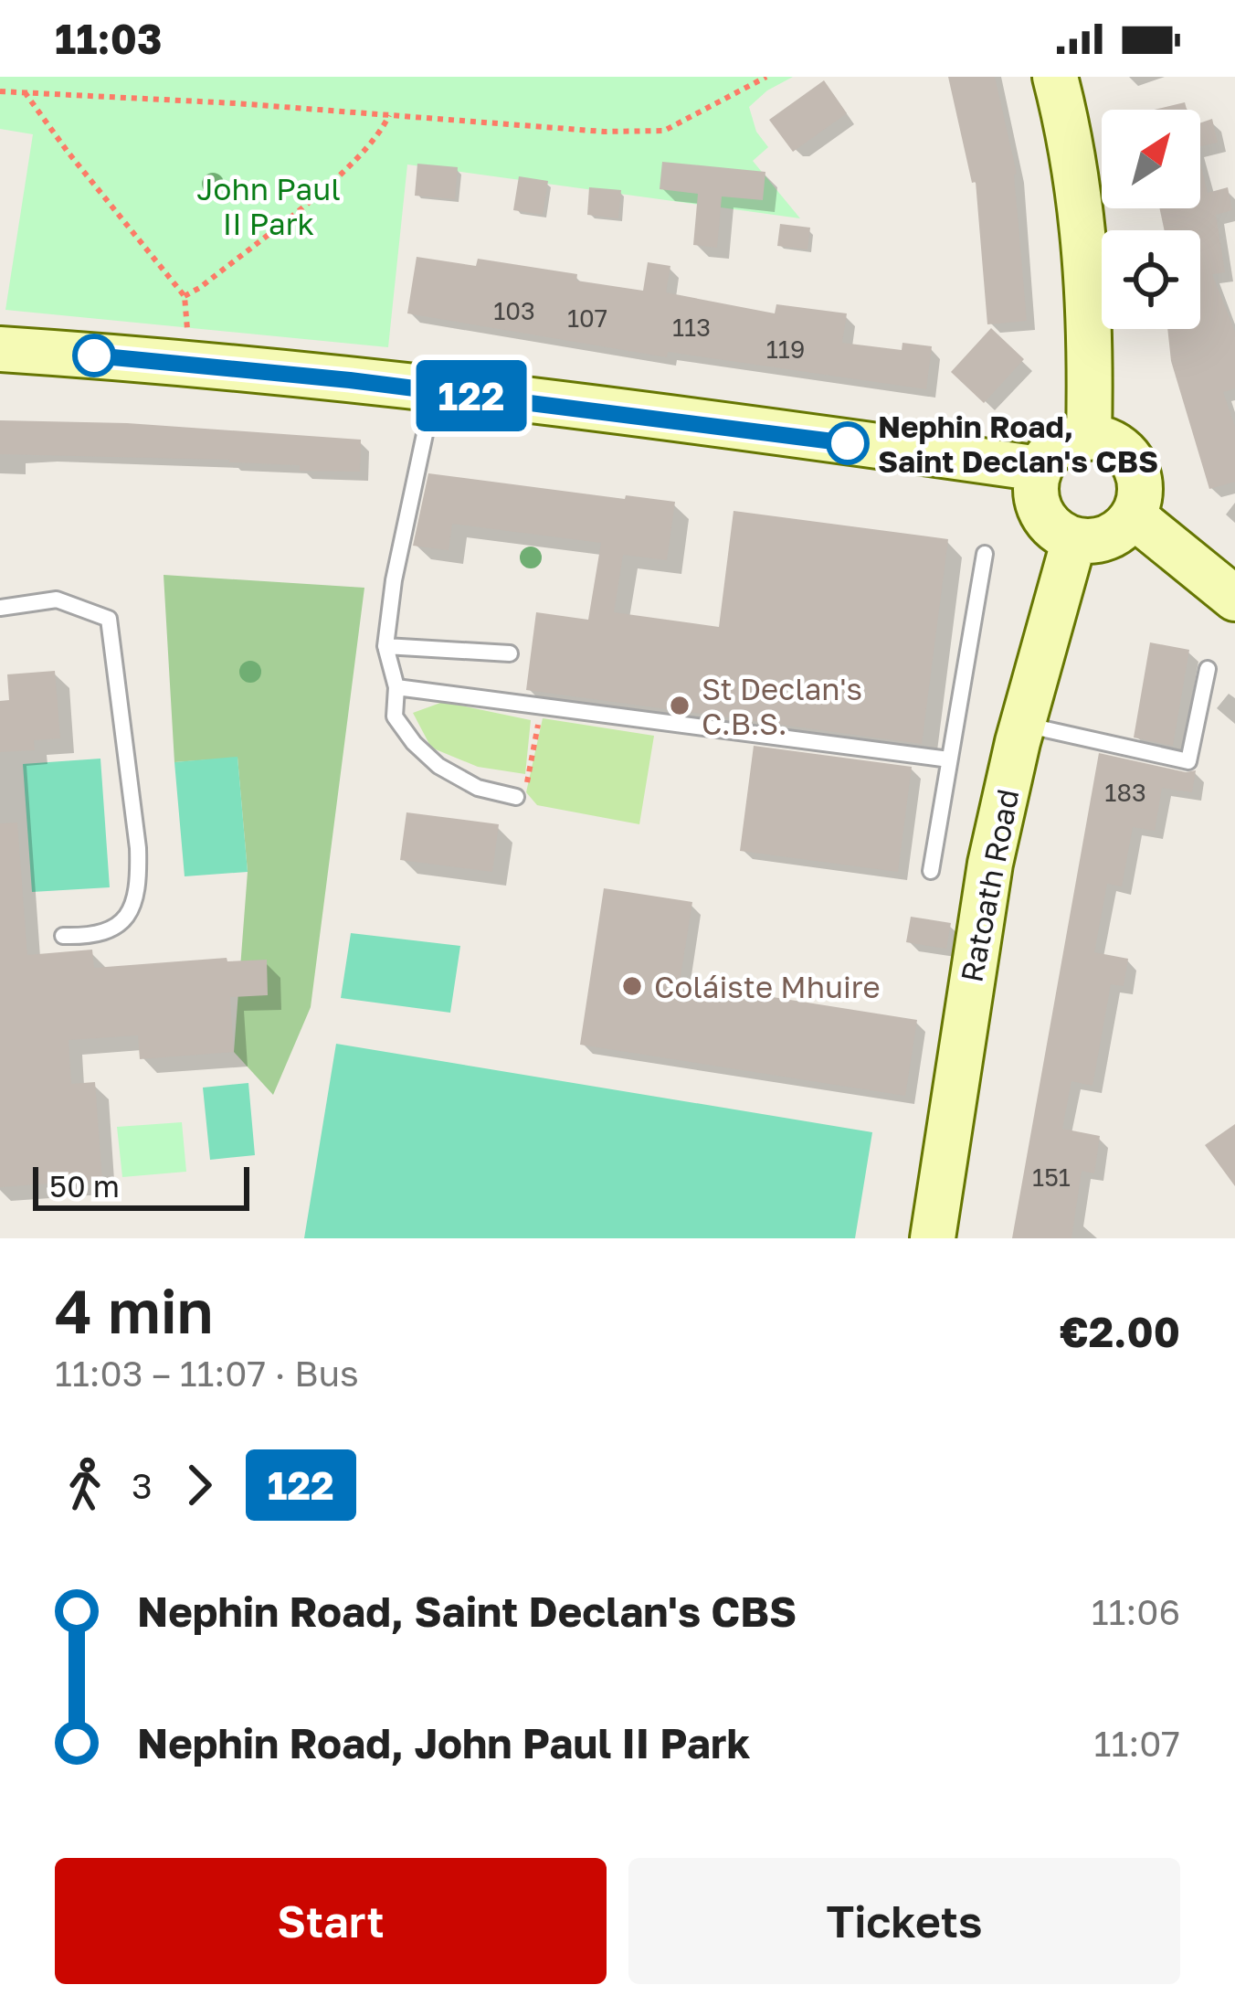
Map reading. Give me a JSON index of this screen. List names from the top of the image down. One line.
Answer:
{"streets":{"main road":["Ratoath Road"]},"parks":["John Paul II Park"],"places":["Nephin Road, Saint Declan's CBS","St Declan's C.B.S.","Coláiste Mhuire"],"lines":["bus line 122"],"house_numbers":["103","107","113","119","183","151"],"scale_bar":"50 m","north":"top right","page":{"status":"11:03","on_map":"122","scale":"50 m","heading":["4 min","11:03 – 11:07 · Bus","€2.00"],"legs":["3","122"],"list":[{"name":"Nephin Road, Saint Declan's CBS","value":"11:06"},{"name":"Nephin Road, John Paul II Park","value":"11:07"}],"buttons":["Start","Tickets"]}}
